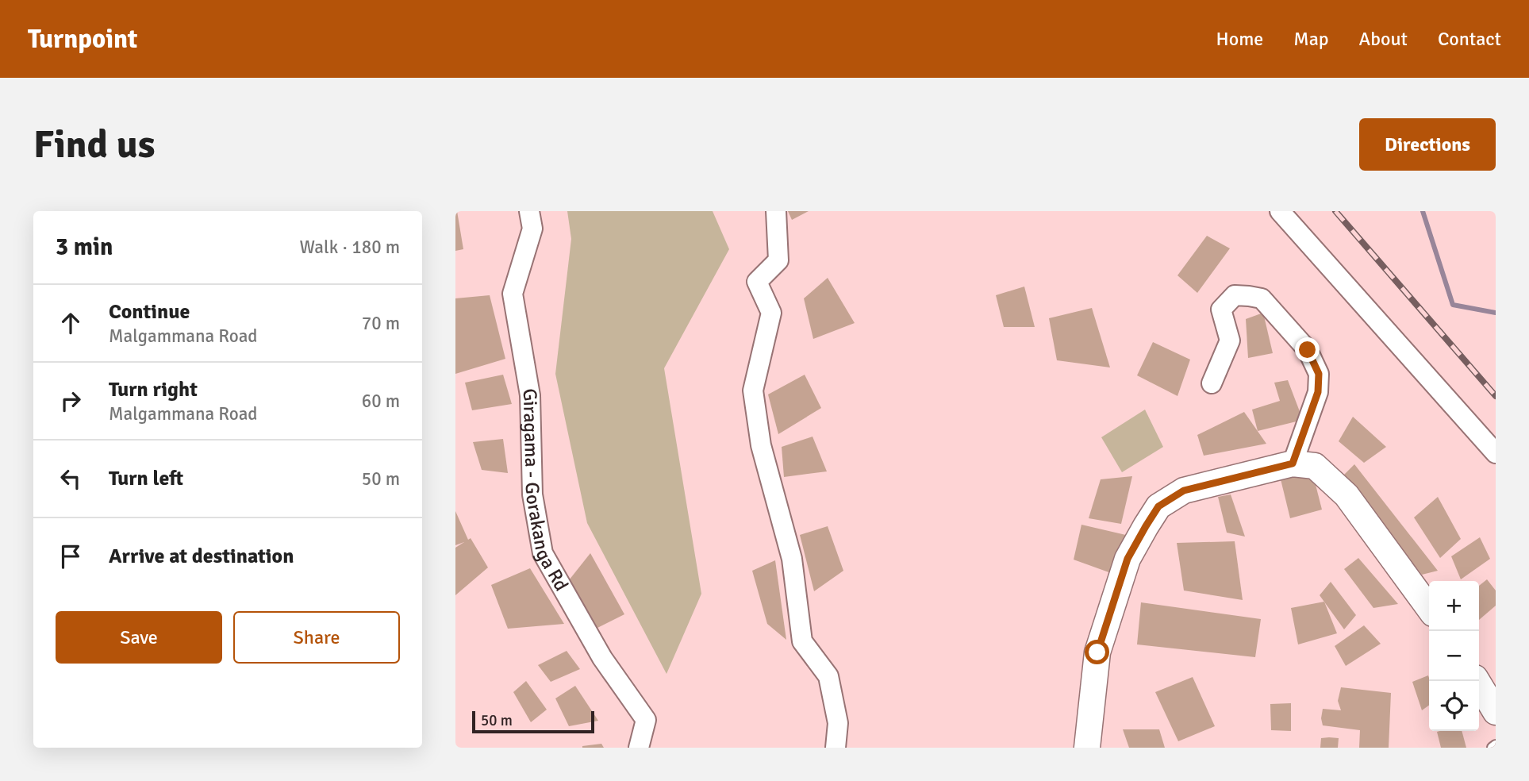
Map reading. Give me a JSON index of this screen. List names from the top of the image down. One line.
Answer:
{"streets":{"street":["Giragama - Gorakanga Rd"]},"scale_bar":"50 m","page":{"header":"Turnpoint","nav":["Home","Map","About","Contact"],"buttons":["Directions",["Save","Share"]],"title":"Find us","heading":["3 min","Walk · 180 m"],"list":[["Continue","Malgammana Road","70 m"],["Turn right","Malgammana Road","60 m"],["Turn left","50 m"],"Arrive at destination"],"map_buttons":["+","−"],"scale":"50 m"}}
